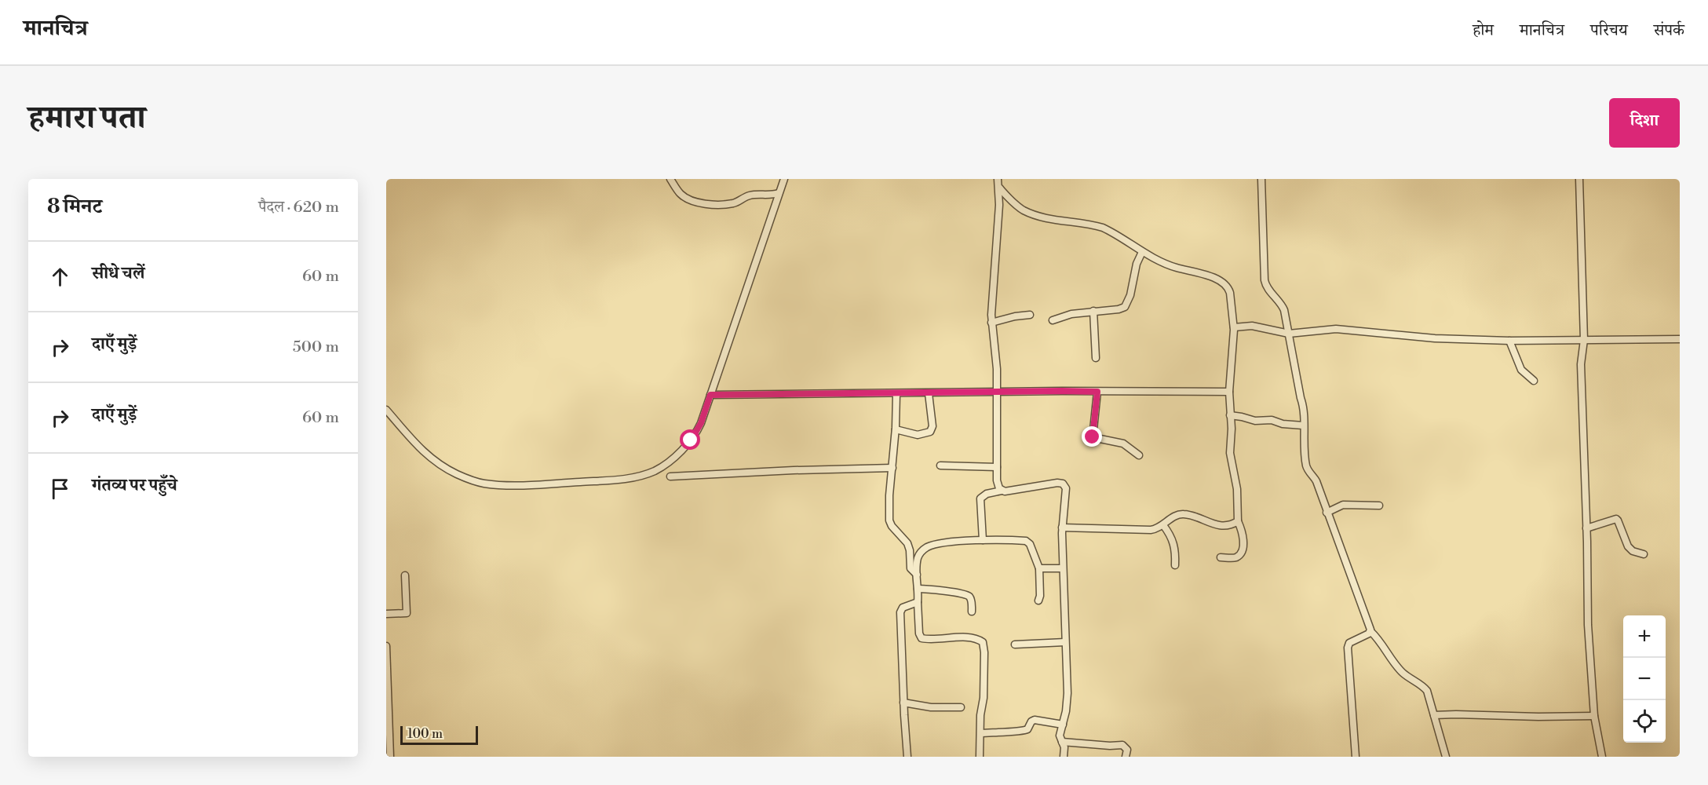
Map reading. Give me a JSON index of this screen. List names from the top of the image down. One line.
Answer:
{"scale_bar":"100 m","page":{"header":"मानचित्र","nav":["होम","मानचित्र","परिचय","संपर्क"],"title":"हमारा पता","buttons":"दिशा","heading":["8 मिनट","पैदल · 620 m"],"list":[["सीधे चलें","60 m"],["दाएँ मुड़ें","500 m"],["दाएँ मुड़ें","60 m"],"गंतव्य पर पहुँचे"],"map_buttons":["+","−"],"scale":"100 m"}}
